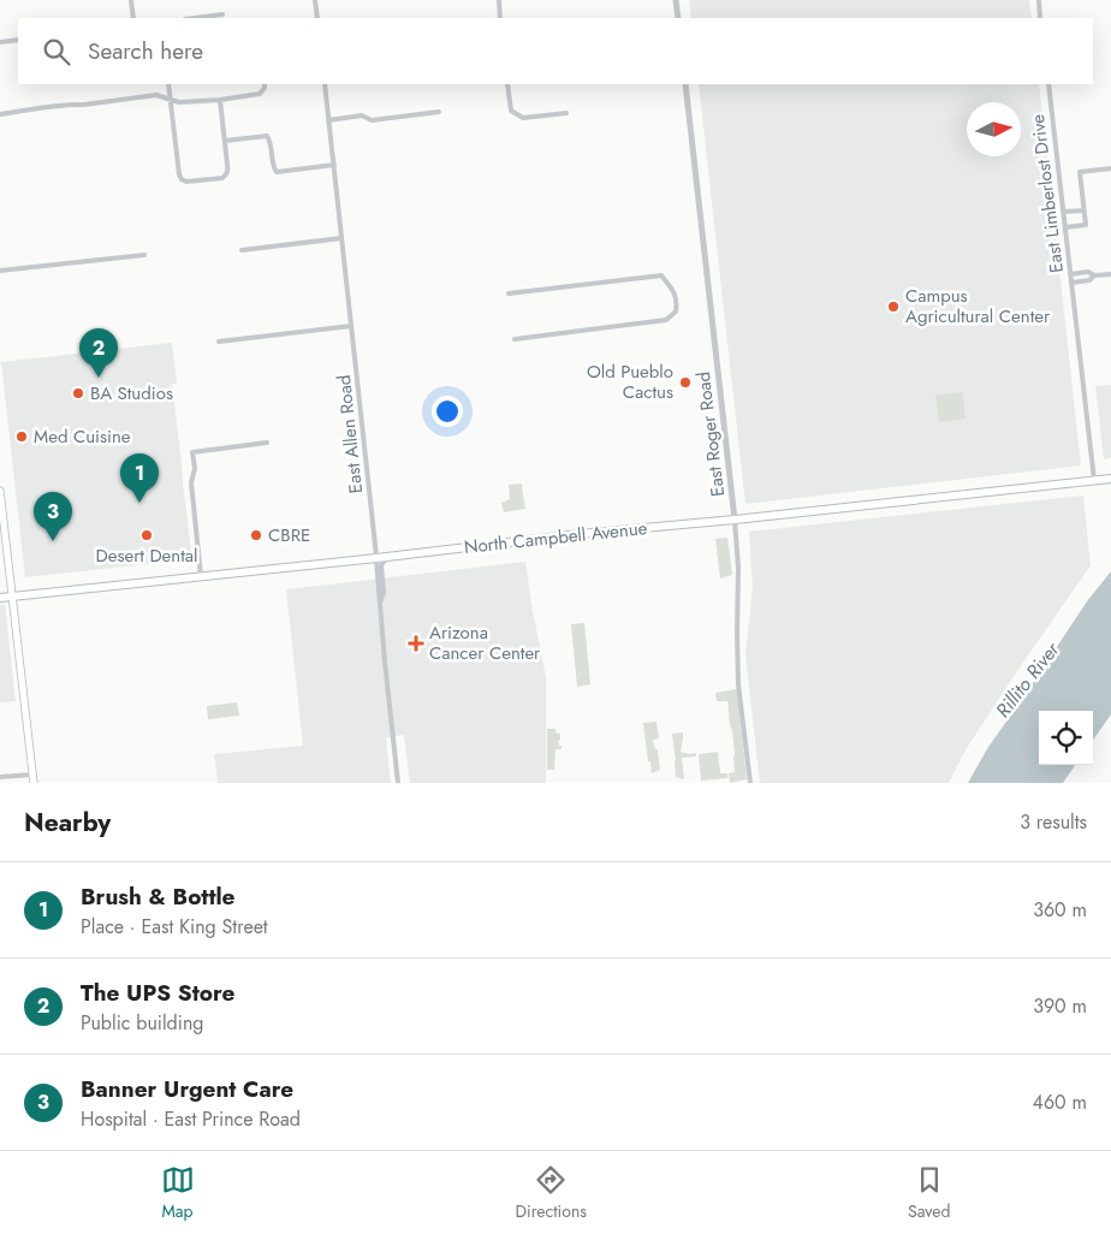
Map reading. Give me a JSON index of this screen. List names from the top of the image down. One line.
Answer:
{"streets":{"main road":["North Campbell Avenue"],"street":["East Limberlost Drive","East Allen Road","East Roger Road"]},"crossings":[["East Limberlost Drive","North Campbell Avenue"],["East Allen Road","North Campbell Avenue"],["East Roger Road","North Campbell Avenue"]],"water":["Rillito River"],"places":{"other":["Campus Agricultural Center","Old Pueblo Cactus","BA Studios","Med Cuisine","Desert Dental","CBRE"],"health":["Arizona Cancer Center"]},"north":"right","page":{"search":"Search here","pins":["2","1","3"],"heading":["Nearby","3 results"],"list":[{"mark":"1","name":"Brush & Bottle","note":"Place · East King Street","value":"360 m"},{"mark":"2","name":"The UPS Store","note":"Public building","value":"390 m"},{"mark":"3","name":"Banner Urgent Care","note":"Hospital · East Prince Road","value":"460 m"}],"nav":["Map","Directions","Saved"]}}
